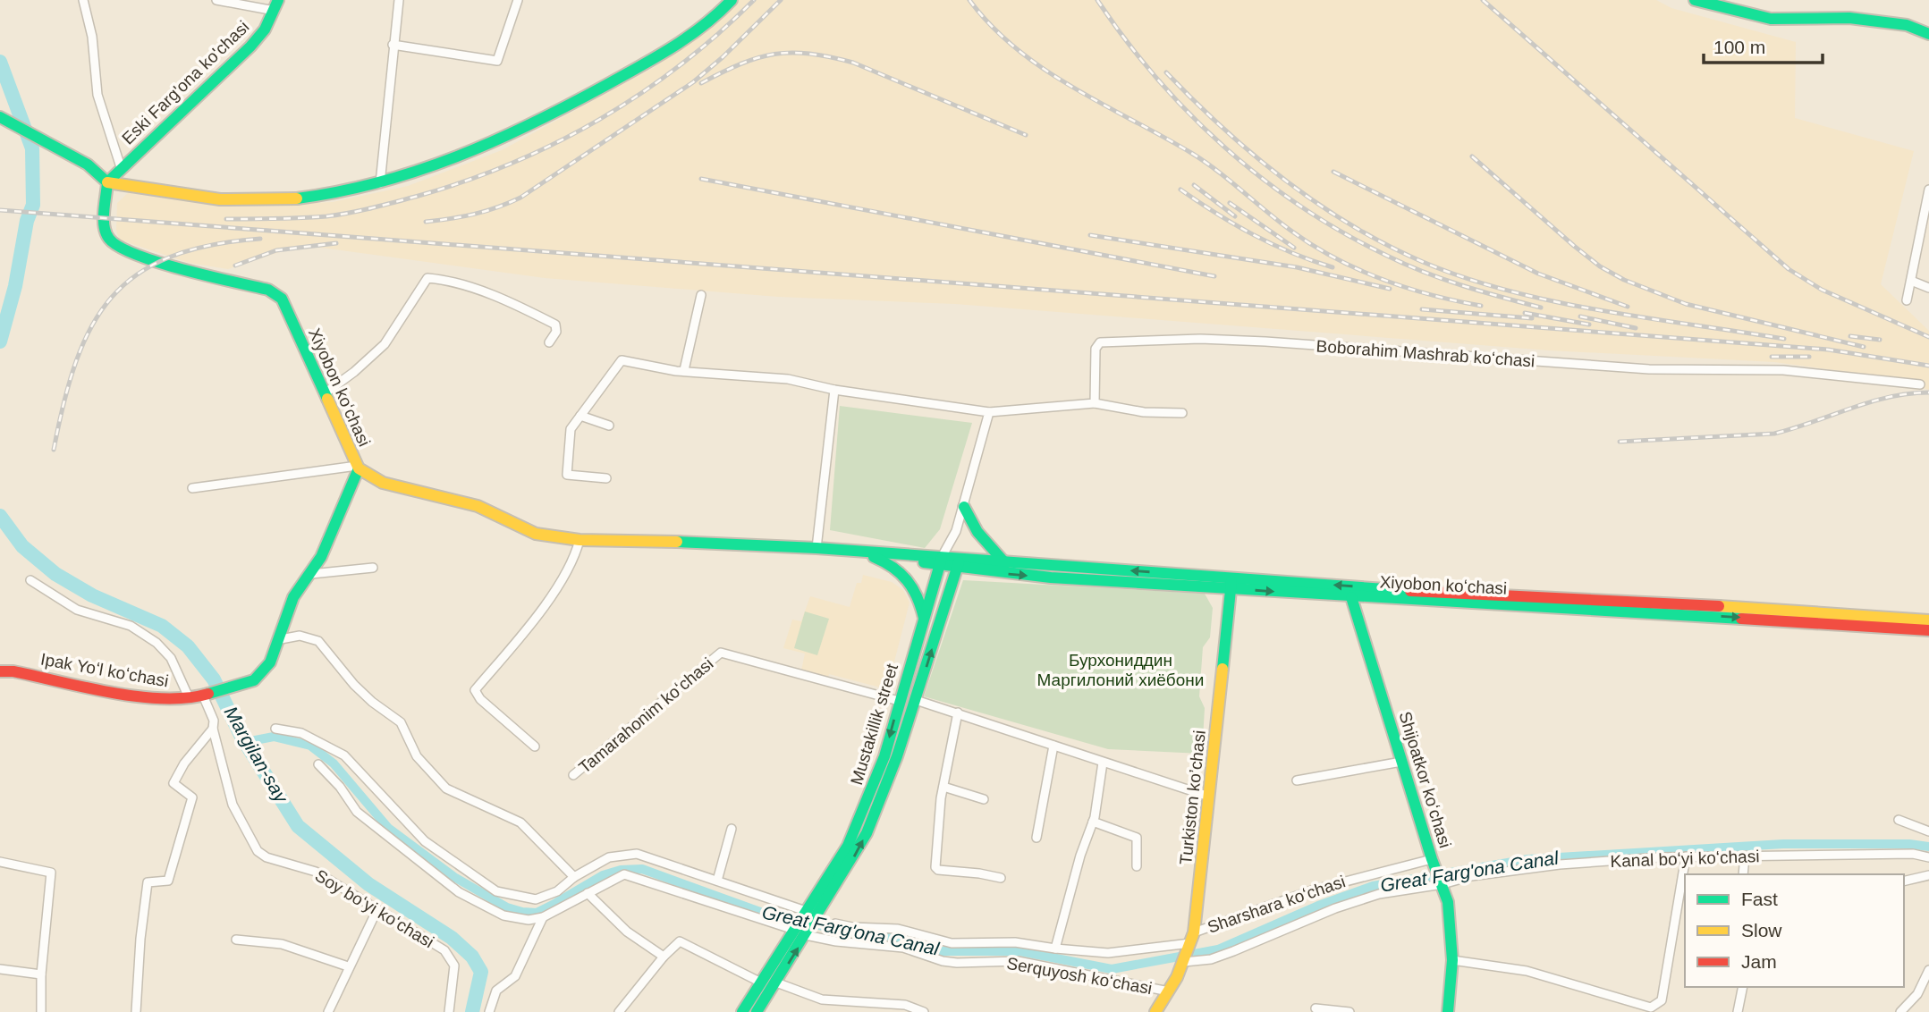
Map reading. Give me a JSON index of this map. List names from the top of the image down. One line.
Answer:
{"streets":{"main road":["Eski Farg'ona ko'chasi","Xiyobon koʻchasi","Ipak Yoʻl koʻchasi","Mustakillik street","Shijoatkor koʻchasi","Turkiston ko’chasi"],"street":["Boborahim Mashrab koʻchasi","Tamarahonim koʻchasi","Kanal boʻyi koʻchasi","Sharshara koʻchasi","Soy boʻyi koʻchasi","Serquyosh koʻchasi"]},"crossings":[["Eski Farg'ona ko'chasi","Xiyobon koʻchasi"],["Xiyobon koʻchasi","Ipak Yoʻl koʻchasi"],["Xiyobon koʻchasi","Mustakillik street"],["Xiyobon koʻchasi","Shijoatkor koʻchasi"],["Xiyobon koʻchasi","Turkiston ko’chasi"],["Ipak Yoʻl koʻchasi","Soy boʻyi koʻchasi"],["Tamarahonim koʻchasi","Mustakillik street"],["Mustakillik street","Serquyosh koʻchasi"],["Shijoatkor koʻchasi","Kanal boʻyi koʻchasi"],["Shijoatkor koʻchasi","Sharshara koʻchasi"],["Turkiston ko’chasi","Kanal boʻyi koʻchasi"],["Turkiston ko’chasi","Sharshara koʻchasi"],["Turkiston ko’chasi","Serquyosh koʻchasi"]],"water":["Margilan-say","Great Farg'ona Canal"],"parks":["Бурхониддин Маргилоний хиёбони"],"legend":["Fast","Slow","Jam"],"scale_bar":"100 m"}
